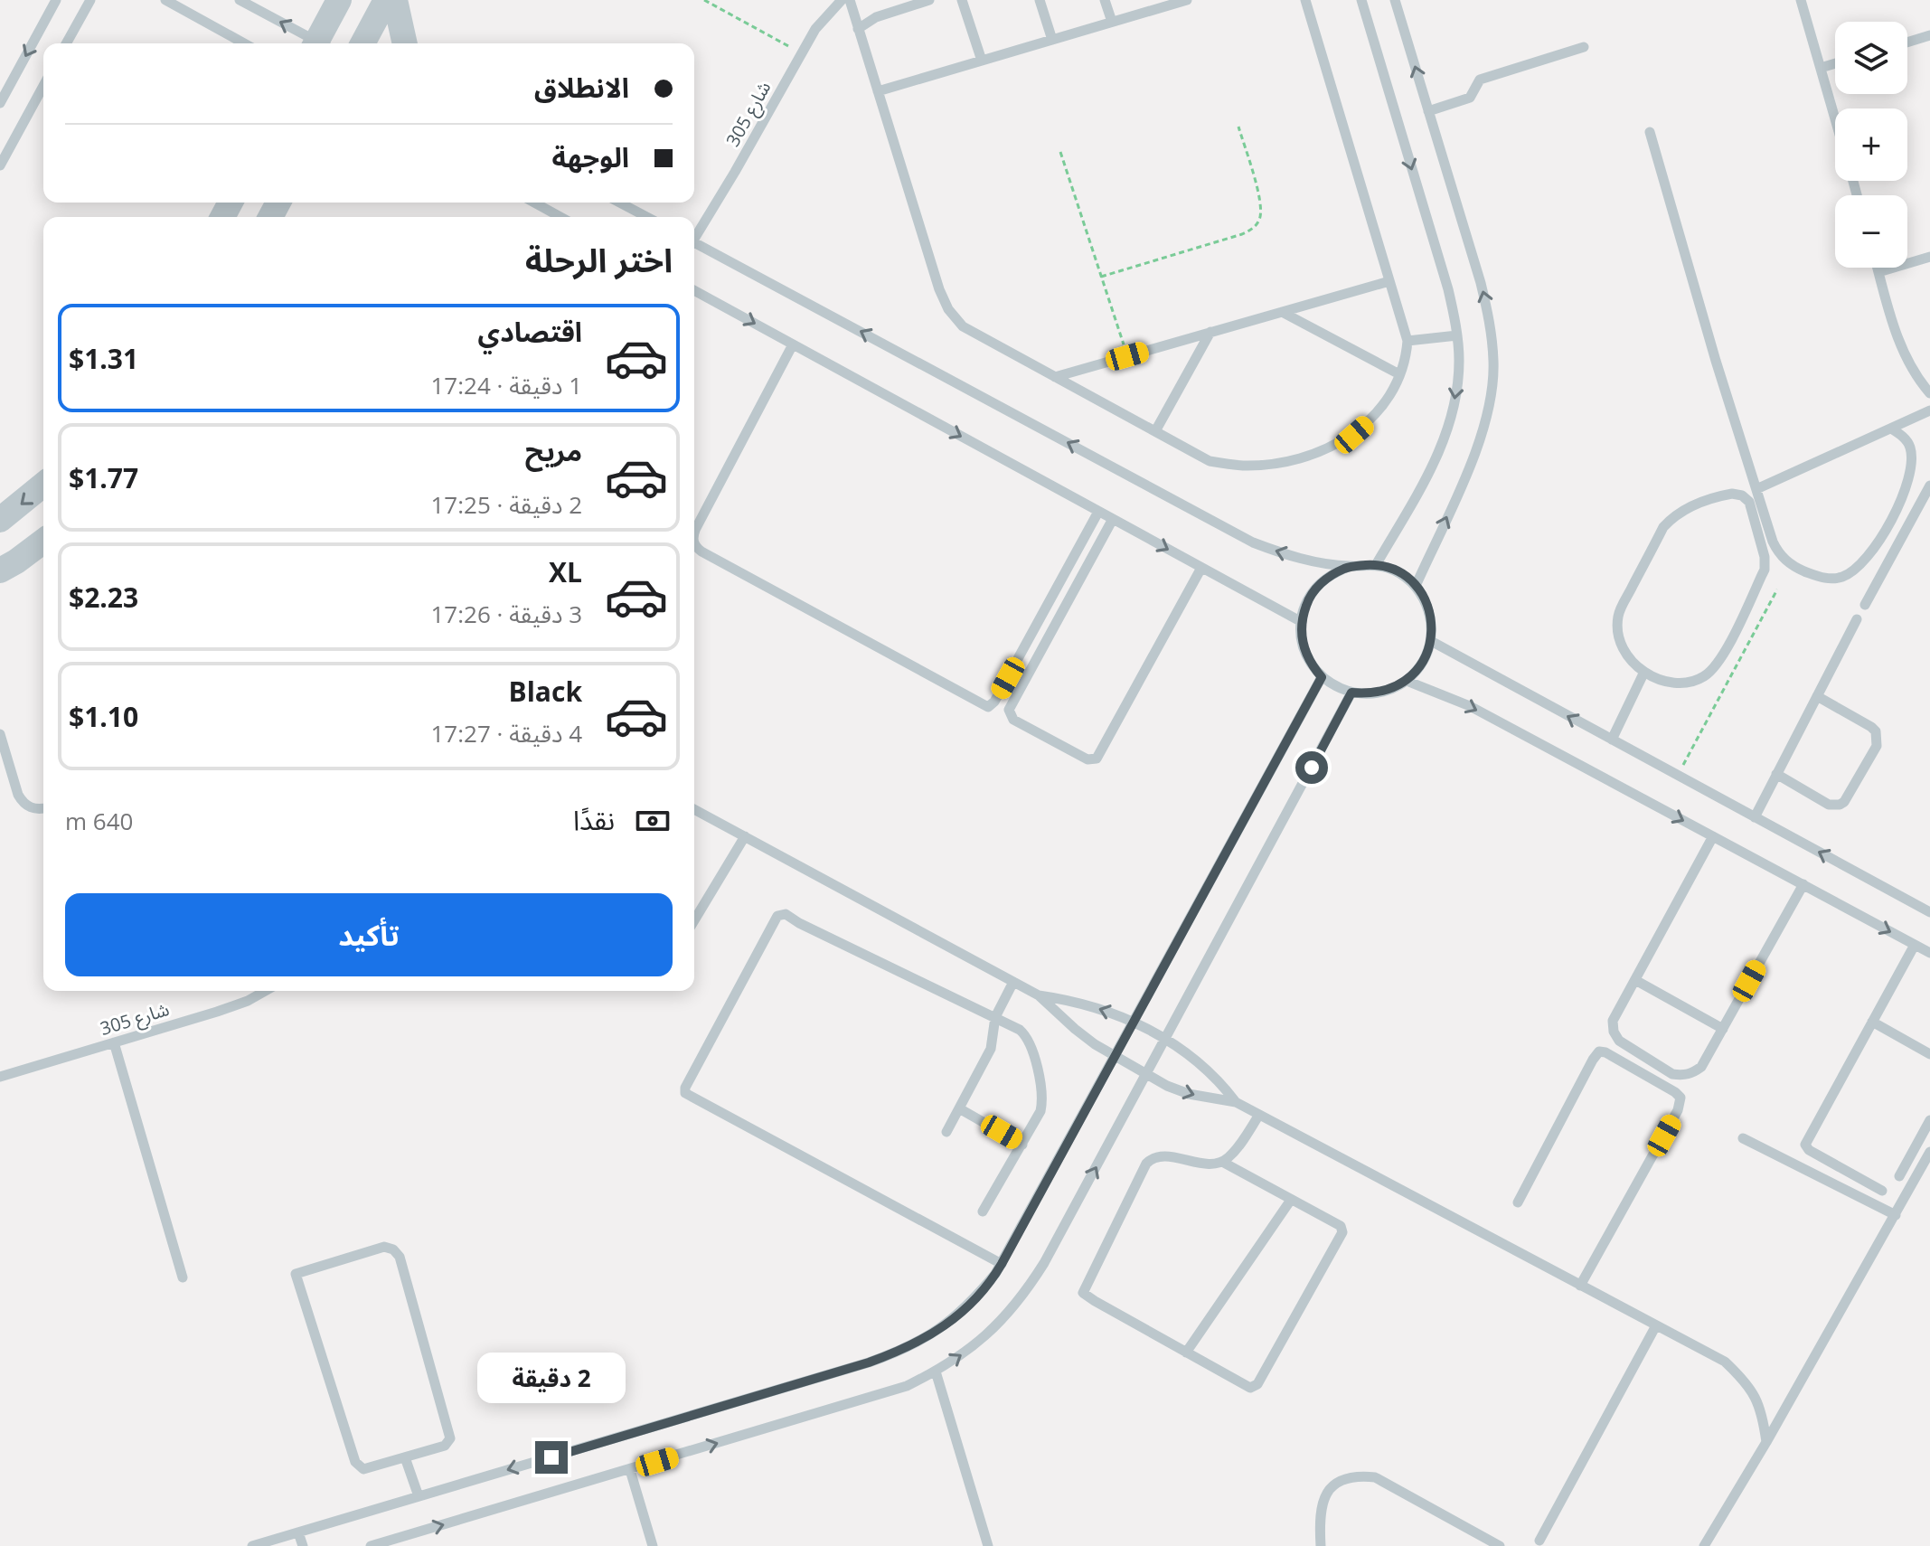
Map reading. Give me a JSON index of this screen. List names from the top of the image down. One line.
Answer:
{"streets":{"lane":["شارع 305"]},"page":{"map_buttons":["+","−"],"banner":["الانطلاق","الوجهة"],"heading":"اختر الرحلة","list":[{"name":"اقتصادي","note":"1 دقيقة · 17:24","value":"$1.31"},{"name":"مريح","note":"2 دقيقة · 17:25","value":"$1.77"},{"name":"XL","note":"3 دقيقة · 17:26","value":"$2.23"},{"name":"Black","note":"4 دقيقة · 17:27","value":"$1.10"}],"pay":["نقدًا","640 m"],"buttons":"تأكيد","bubble":"2 دقيقة"}}
